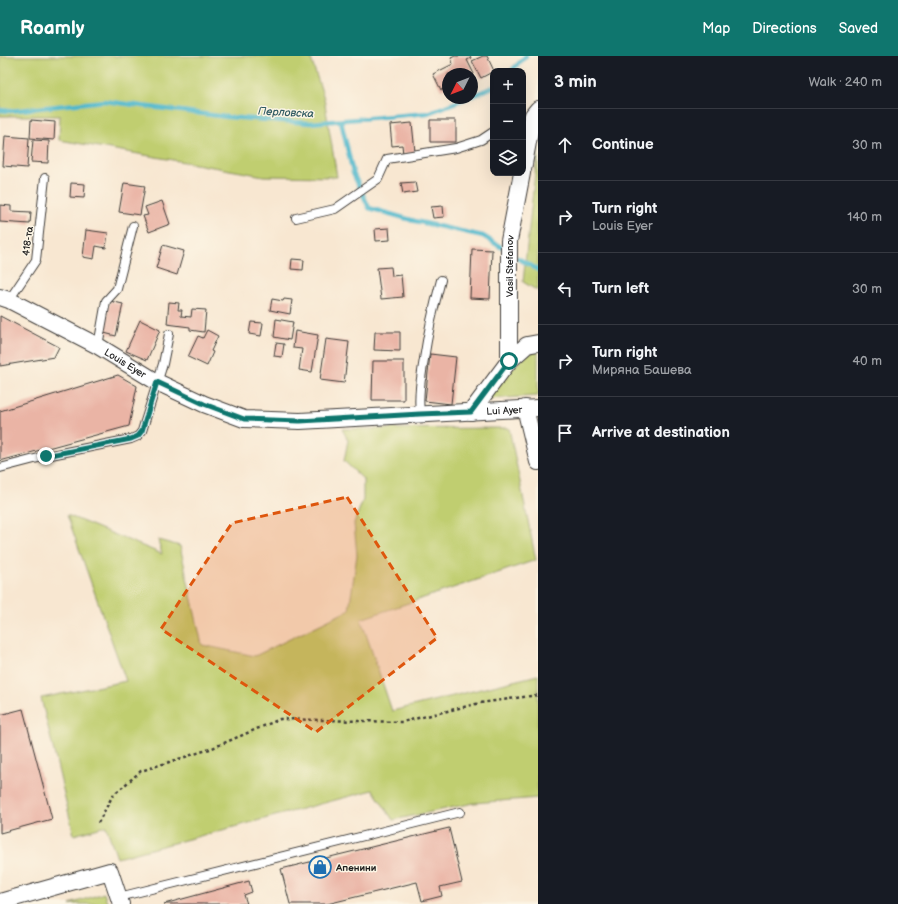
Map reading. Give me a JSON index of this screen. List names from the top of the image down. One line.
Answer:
{"streets":{"street":["Vasil Stefanov","Louis Eyer","Lui Ayer"],"lane":["418-та"]},"crossings":[["418-та","Louis Eyer"],["Louis Eyer","Lui Ayer"]],"water":["Перловска"],"places":{"shop":["Апенини"]},"north":"bottom left","page":{"header":"Roamly","nav":["Map","Directions","Saved"],"heading":["3 min","Walk · 240 m"],"map_buttons":["+","−"],"list":[["Continue","30 m"],["Turn right","Louis Eyer","140 m"],["Turn left","30 m"],["Turn right","Миряна Башева","40 m"],"Arrive at destination"]}}
